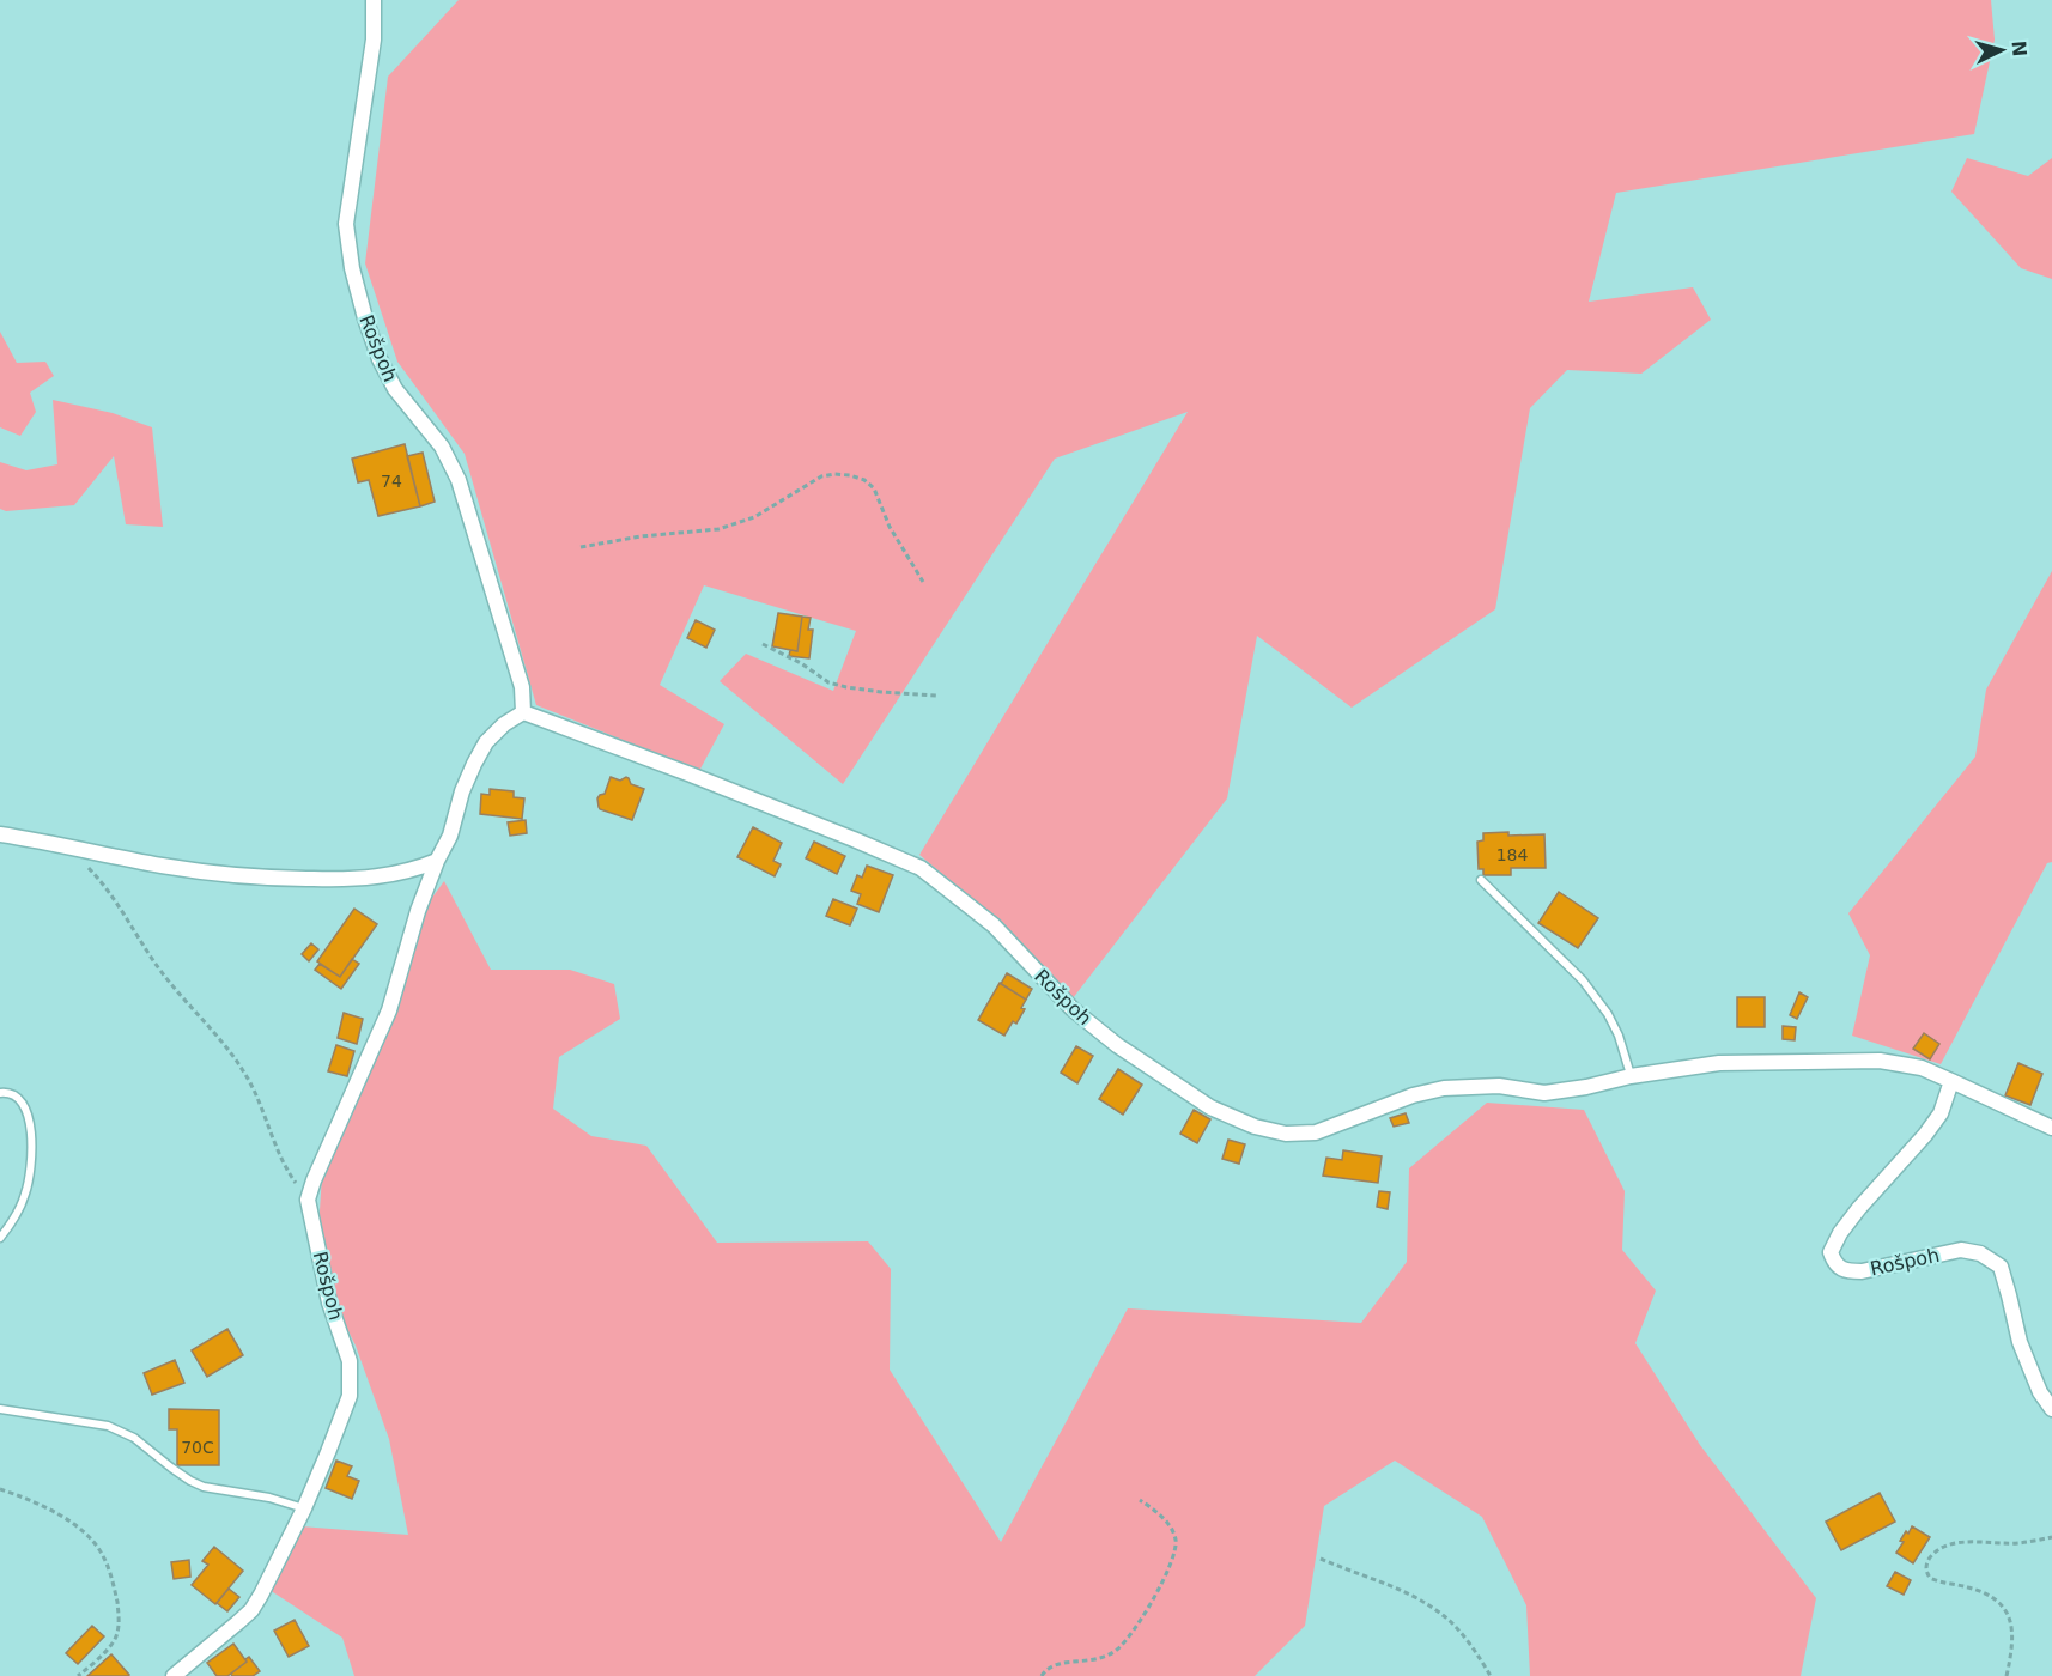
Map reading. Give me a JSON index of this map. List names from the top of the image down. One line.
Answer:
{"streets":{"street":["Rošpoh"]},"house_numbers":["74","184","70C"],"north":"right"}
